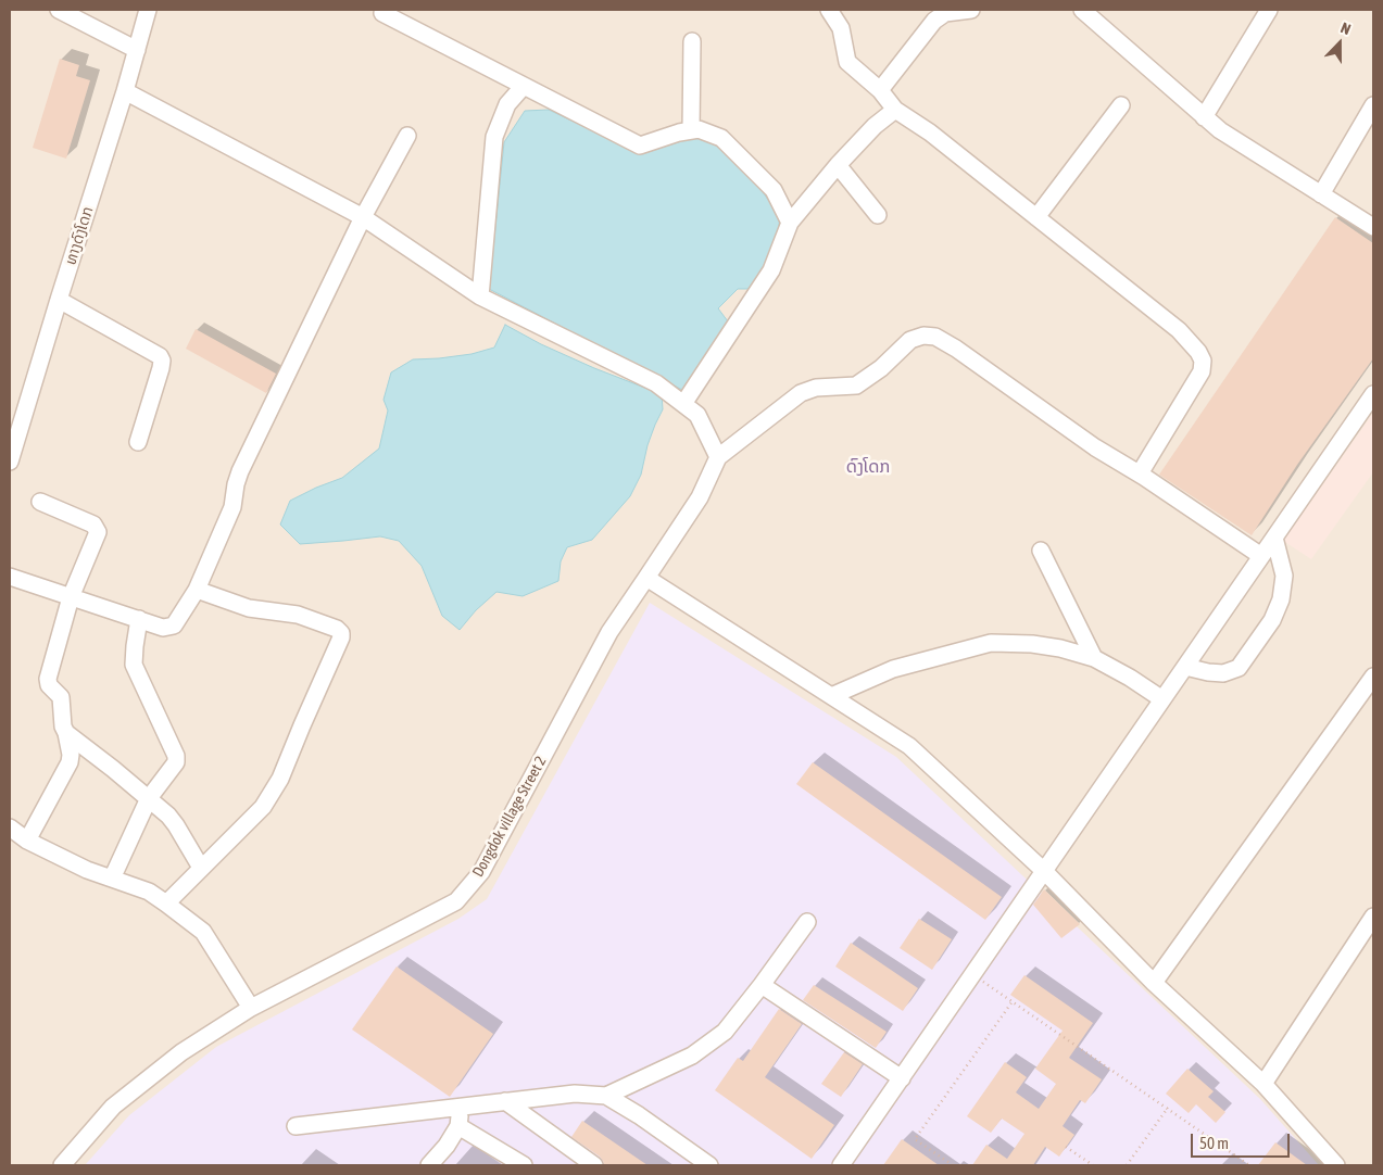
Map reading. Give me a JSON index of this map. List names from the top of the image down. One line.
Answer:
{"streets":{"street":["ທາງດົງໂດກ","Dongdok village Street 2"]},"districts":["ດົງໂດກ"],"scale_bar":"50 m","north":"top"}
